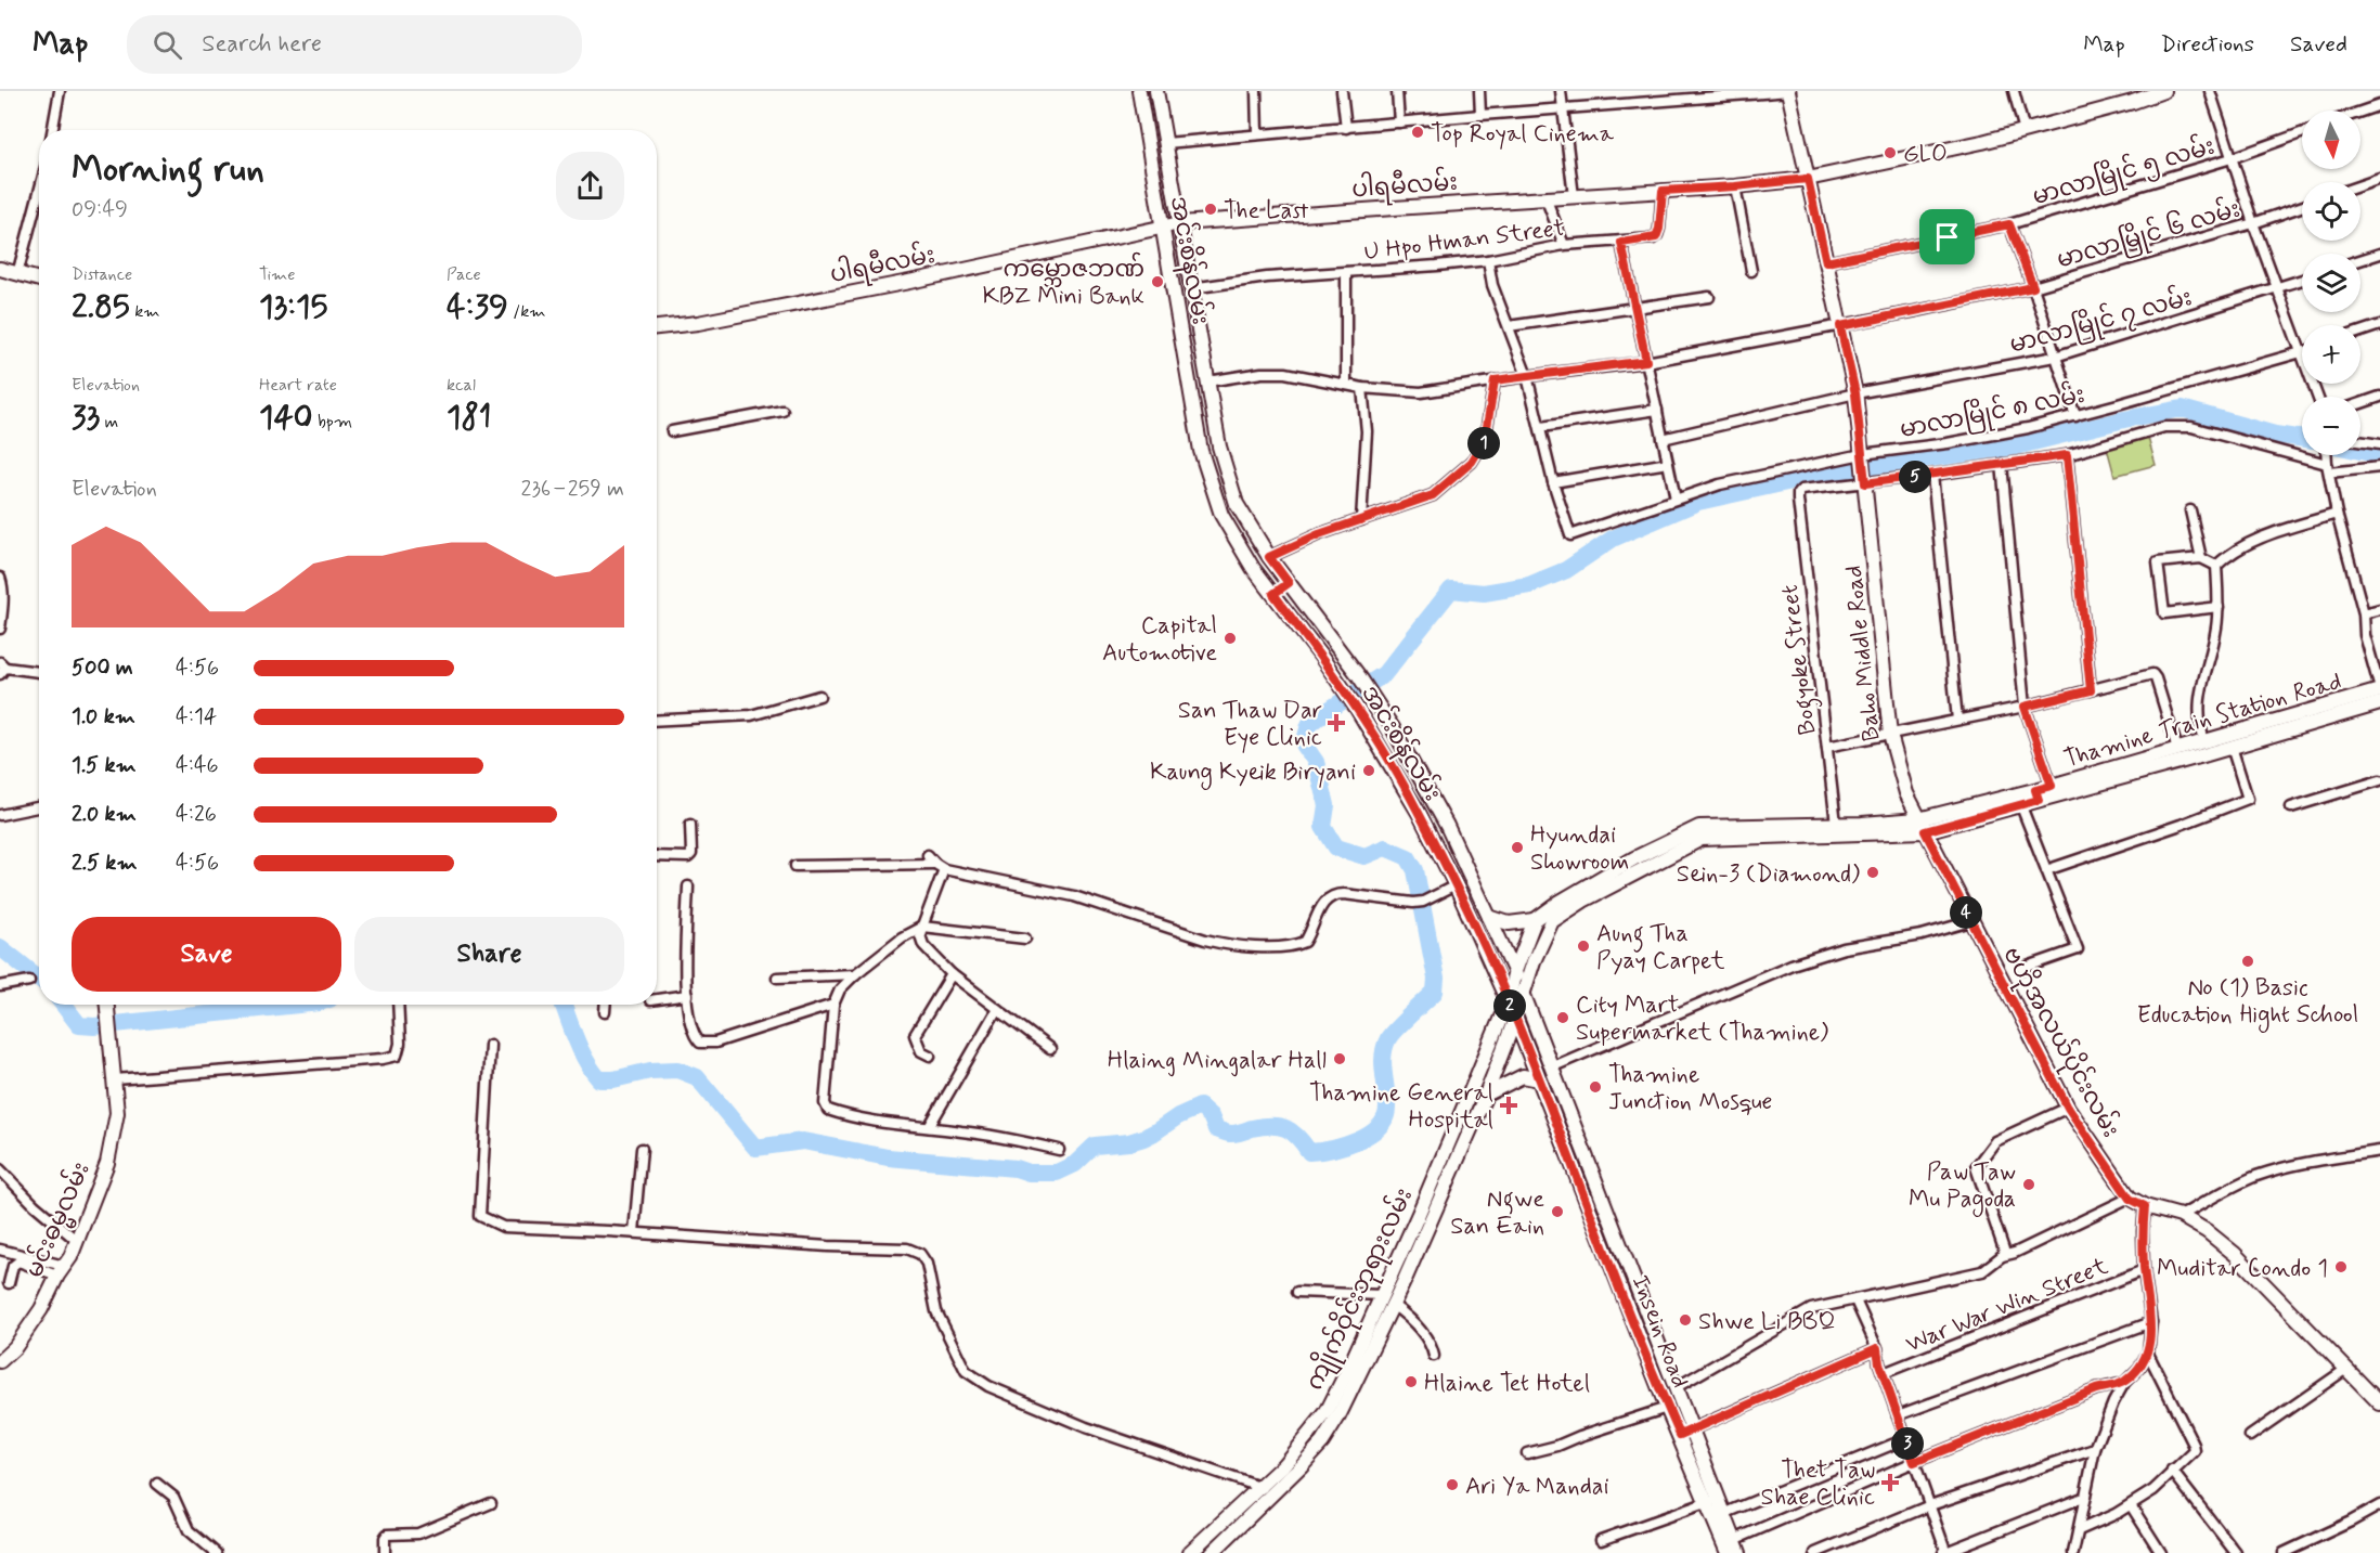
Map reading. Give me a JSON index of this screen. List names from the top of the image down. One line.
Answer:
{"streets":{"main road":["ပါရမီလမ်း","အင်းစိန်လမ်း","Baho Middle Road","Thamine Train Station Road","ဗဟိုအလယ်ပိုင်းလမ်း","မင်းဓမ္မလမ်း","ကျိုက်ဝိုင်းဘုရားလမ်း","Insein Road"],"street":["မာလာမြိုင် ၅ လမ်း","မာလာမြိုင် ၆ လမ်း","U Hpo Hman Street","မာလာမြိုင် ၇ လမ်း","မာလာမြိုင် ၈ လမ်း","Bogyoke Street","War War Win Street"]},"crossings":[["မာလာမြိုင် ၅ လမ်း","Baho Middle Road"],["ပါရမီလမ်း","U Hpo Hman Street"],["ပါရမီလမ်း","အင်းစိန်လမ်း"],["ပါရမီလမ်း","Baho Middle Road"],["မာလာမြိုင် ၆ လမ်း","အင်းစိန်လမ်း"],["မာလာမြိုင် ၆ လမ်း","Baho Middle Road"],["U Hpo Hman Street","အင်းစိန်လမ်း"],["အင်းစိန်လမ်း","Thamine Train Station Road"],["အင်းစိန်လမ်း","ကျိုက်ဝိုင်းဘုရားလမ်း"],["အင်းစိန်လမ်း","Insein Road"],["မာလာမြိုင် ၇ လမ်း","Baho Middle Road"],["မာလာမြိုင် ၈ လမ်း","Baho Middle Road"],["Baho Middle Road","Bogyoke Street"],["Baho Middle Road","Thamine Train Station Road"],["Baho Middle Road","ဗဟိုအလယ်ပိုင်းလမ်း"],["Bogyoke Street","Thamine Train Station Road"],["Thamine Train Station Road","ဗဟိုအလယ်ပိုင်းလမ်း"],["Thamine Train Station Road","ကျိုက်ဝိုင်းဘုရားလမ်း"]],"places":{"other":["Top Royal Cinema","GLO","The Last","ကမ္ဘောဇဘဏ် KBZ Mini Bank","Capital Automotive","Kaung Kyeik Biryani","Hyundai Showroom","Sein-3 (Diamond)","Aung Tha Pyay Carpet","No (1) Basic Education Hight School","City Mart Supermarket (Thamine)","Hlaing Mingalar Hall","Thamine Junction Mosque","Paw Taw Mu Pagoda","Ngwe San Eain","Muditar Condo 1","Shwe Li BBQ","Hlaine Tet Hotel","Ari Ya Mandai"],"health":["San Thaw Dar Eye Clinic","Thamine General Hospital","Thet Taw Shae Clinic"]},"north":"bottom","page":{"header":"Map","search":"Search here","nav":["Map","Directions","Saved"],"map_buttons":["+","−"],"heading":["Morning run","09:49"],"stats":[["Distance","2.85 km"],["Time","13:15"],["Pace","4:39 /km"],["Elevation","33 m"],["Heart rate","140 bpm"],["kcal","181"]],"pins":["1","5","4","2","3"],"chart":["Elevation","236–259 m"],"list":[{"name":"500 m","note":"4:56"},{"name":"1.0 km","note":"4:14"},{"name":"1.5 km","note":"4:46"},{"name":"2.0 km","note":"4:26"},{"name":"2.5 km","note":"4:56"}],"buttons":["Save","Share"]}}
